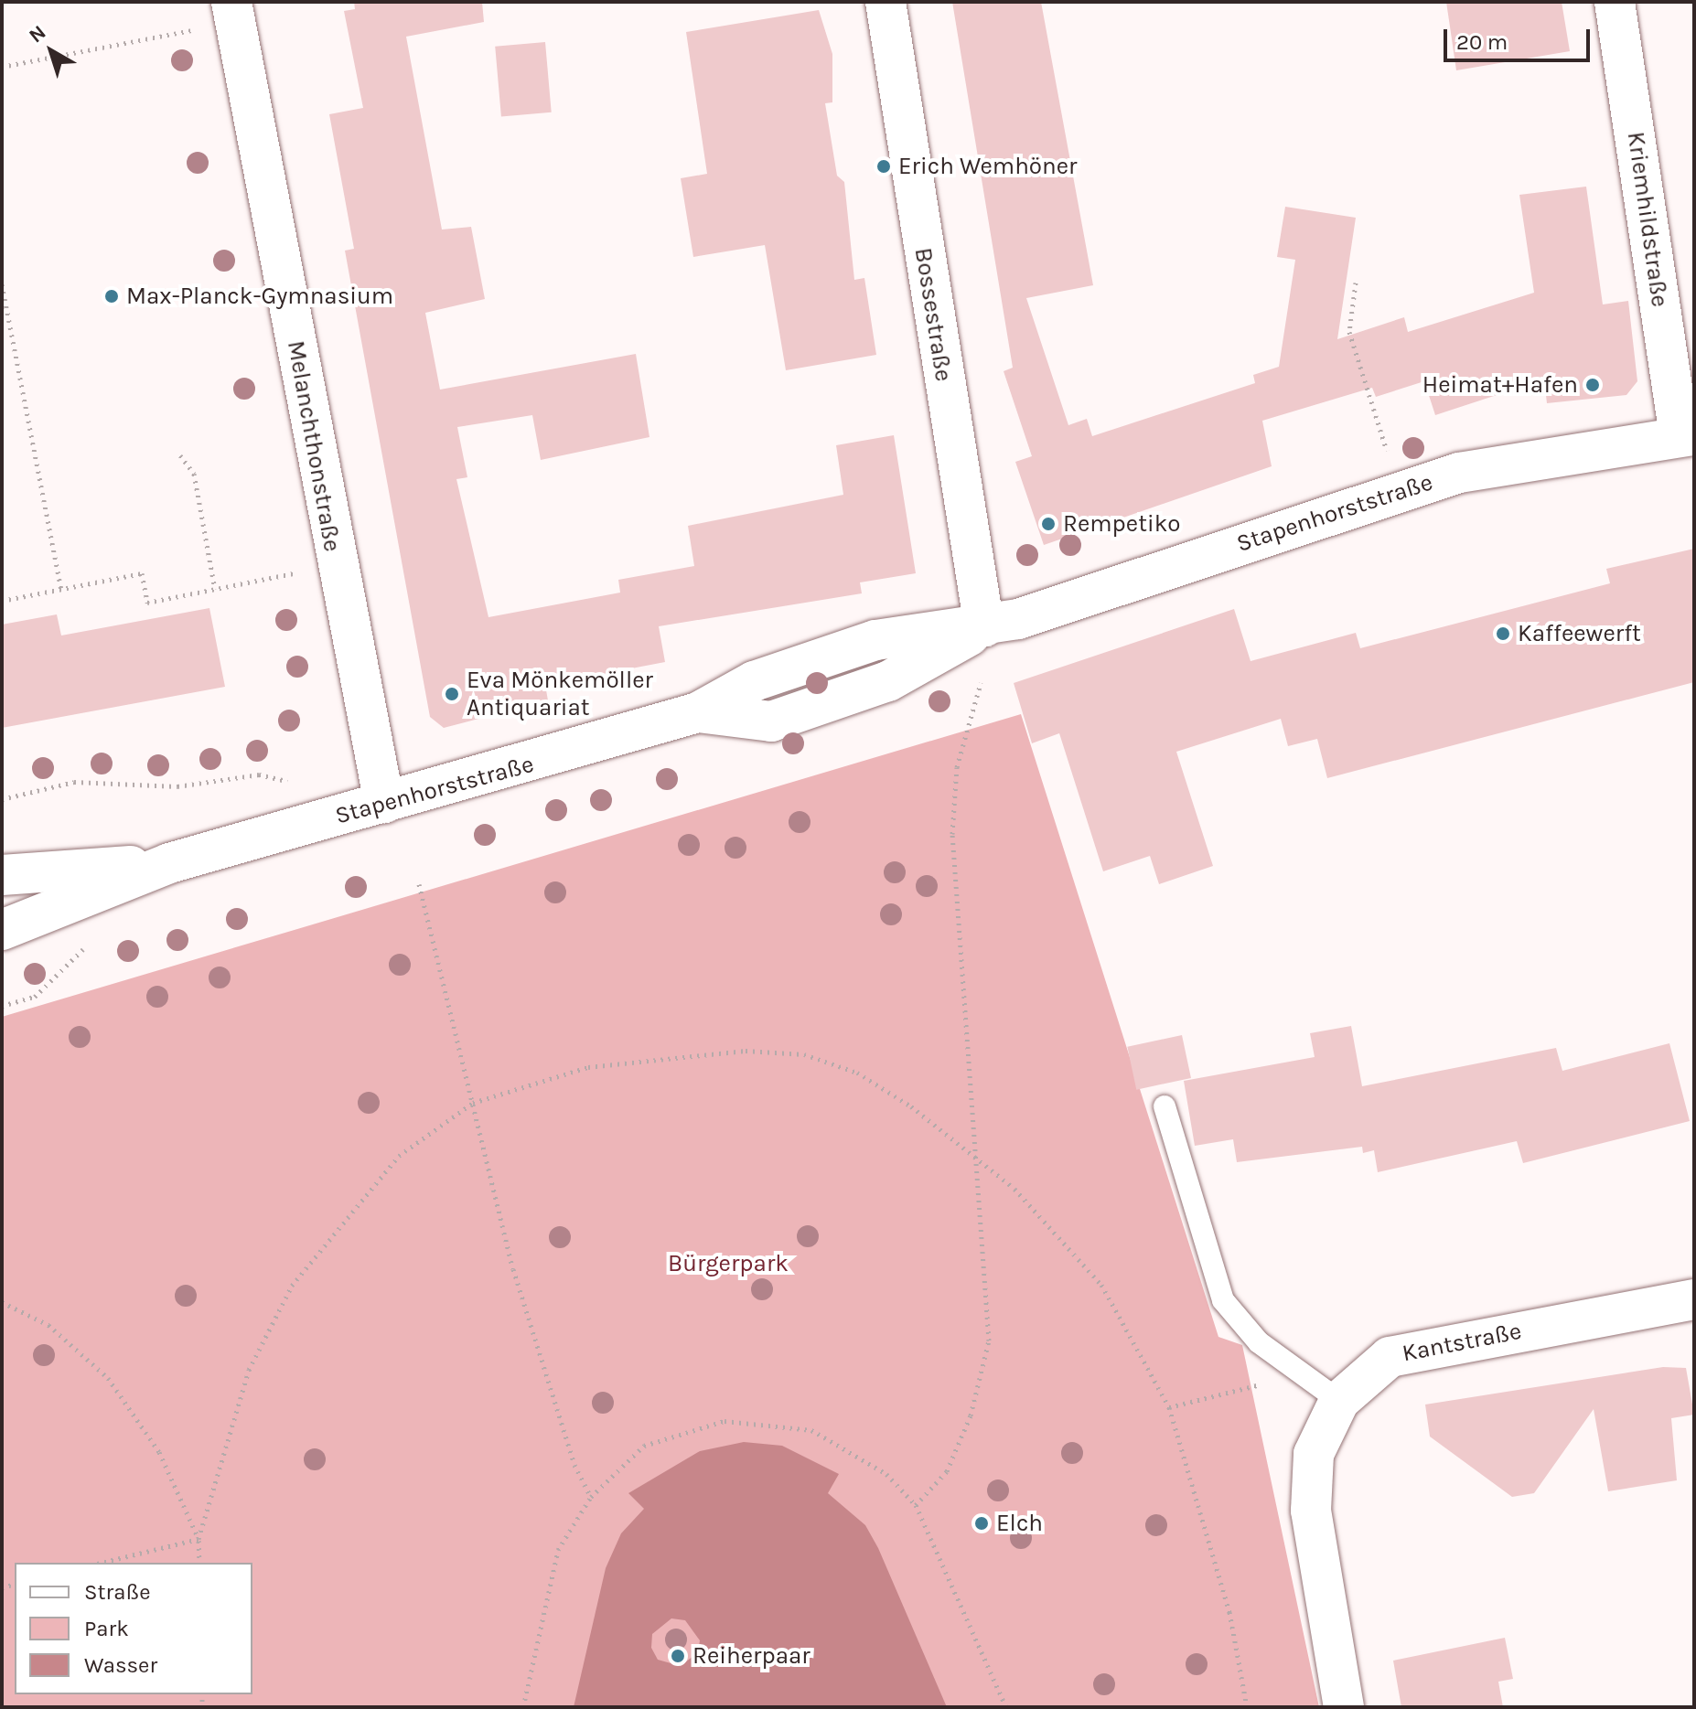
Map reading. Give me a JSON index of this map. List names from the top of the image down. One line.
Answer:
{"streets":{"street":["Kriemhildstraße","Bossestraße","Melanchthonstraße","Stapenhorststraße","Kantstraße"]},"crossings":[["Kriemhildstraße","Stapenhorststraße"],["Bossestraße","Stapenhorststraße"],["Melanchthonstraße","Stapenhorststraße"]],"parks":["Bürgerpark"],"places":["Erich Wemhöner","Max-Planck-Gymnasium","Heimat+Hafen","Rempetiko","Kaffeewerft","Eva Mönkemöller Antiquariat","Elch","Reiherpaar"],"legend":["Straße","Park","Wasser"],"scale_bar":"20 m","north":"top left"}
